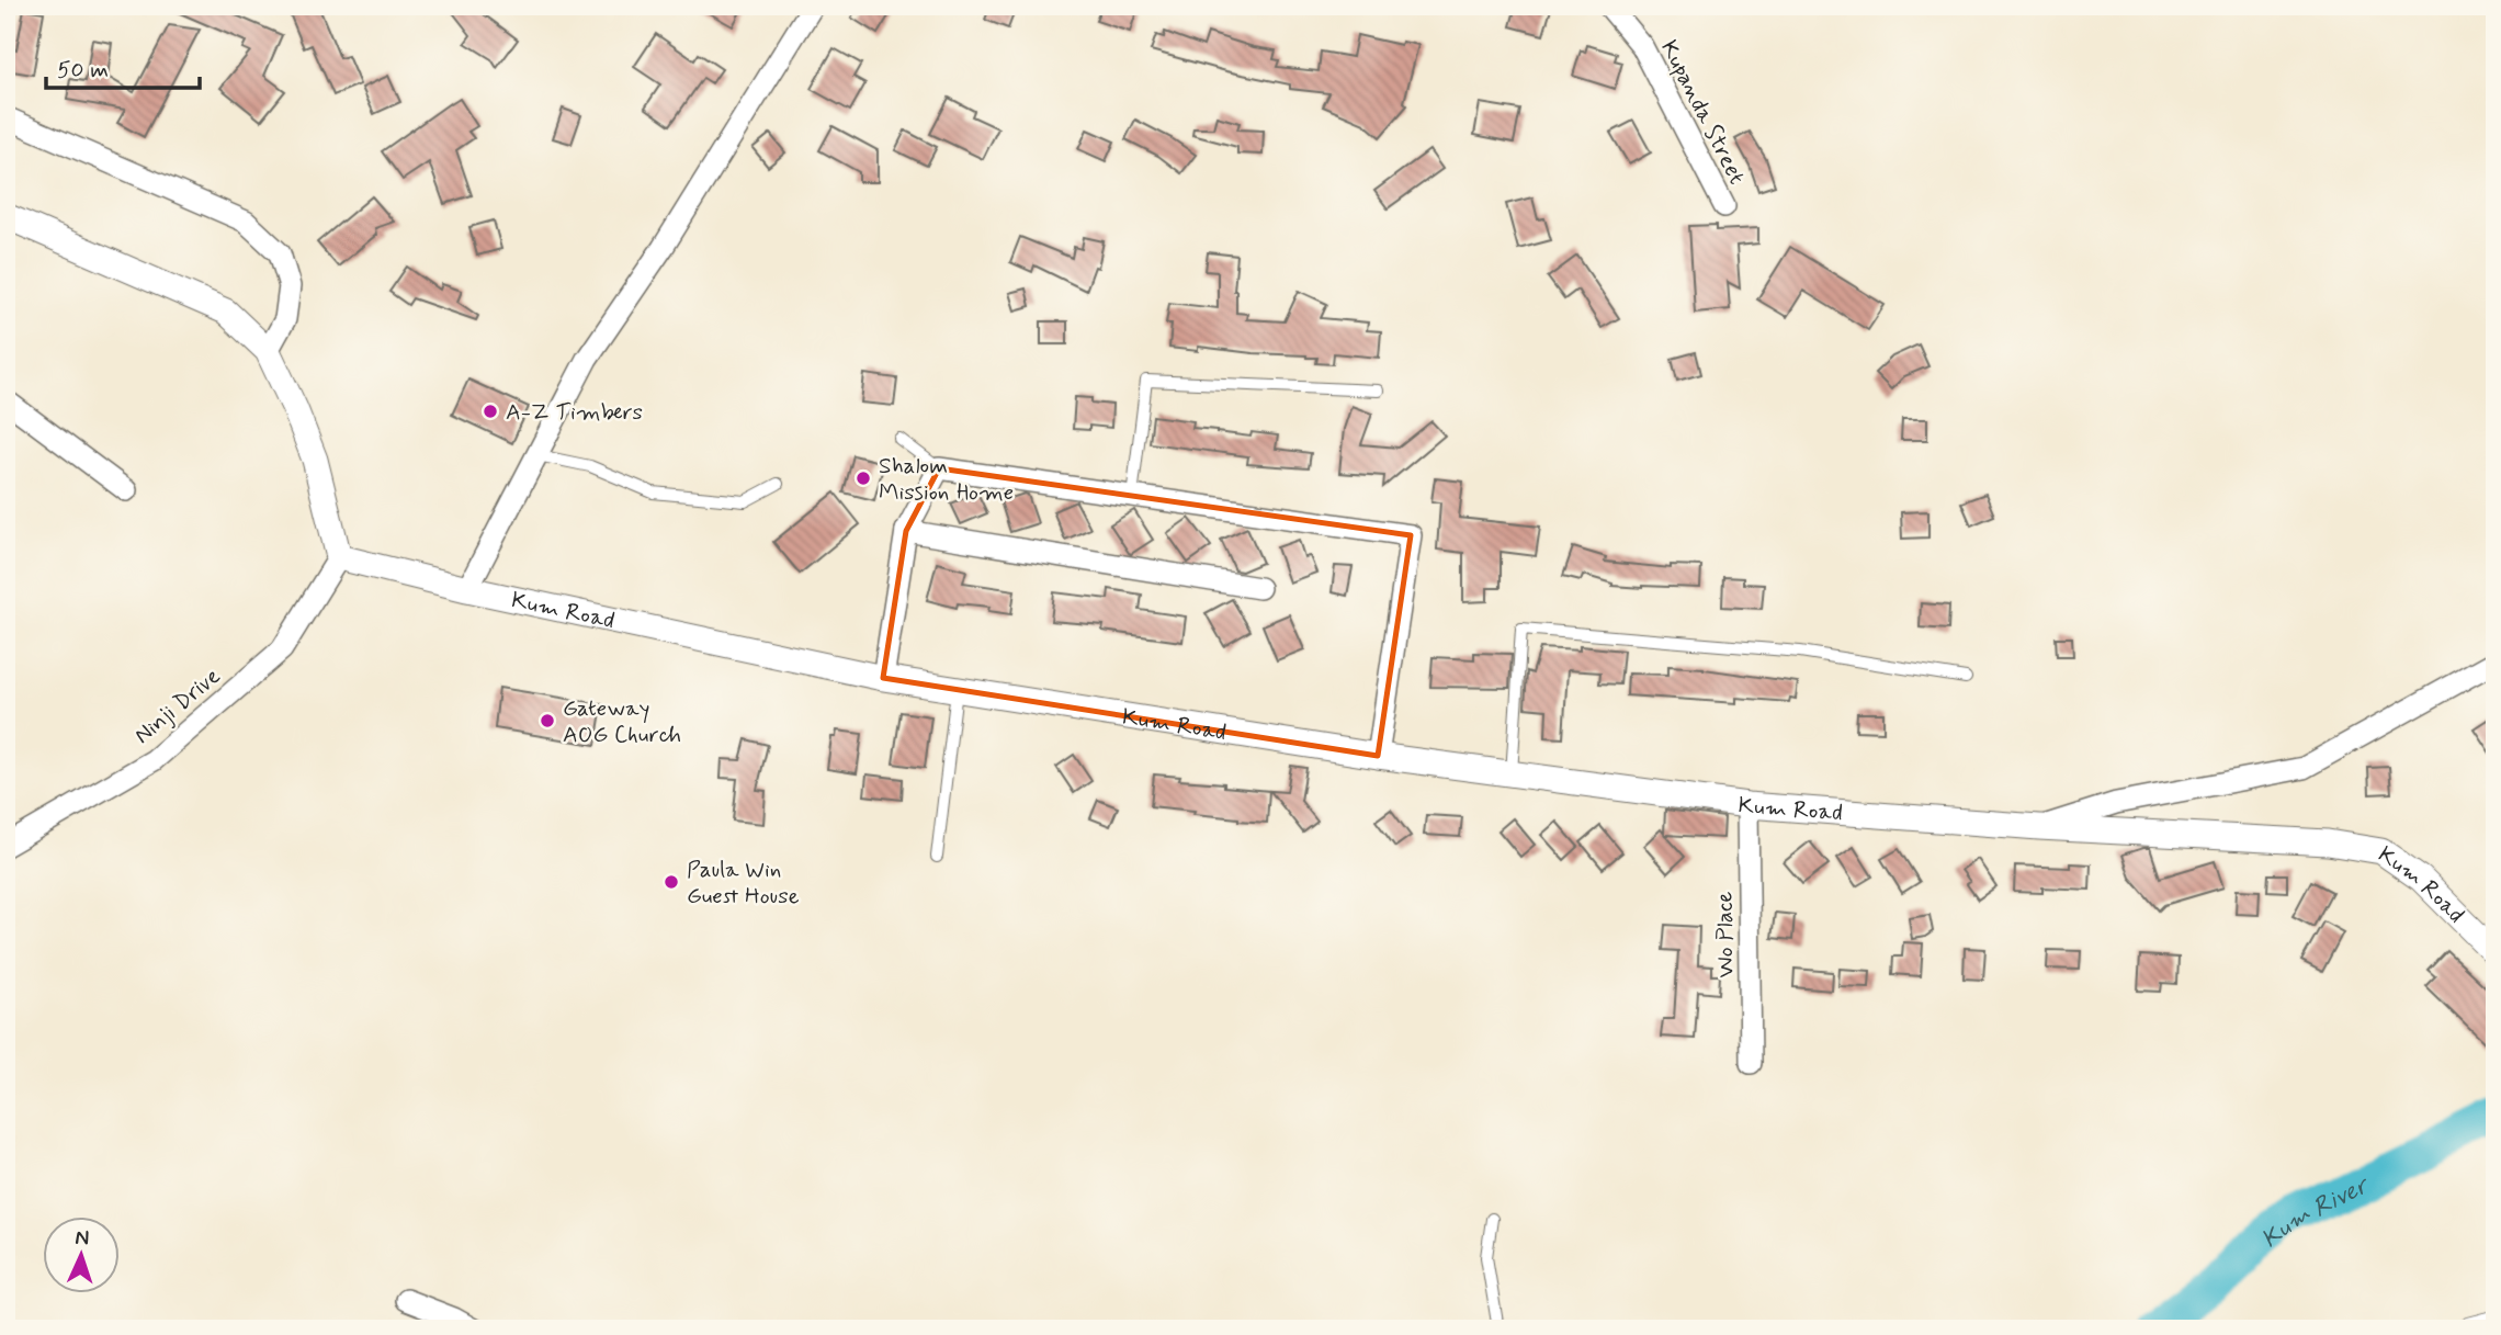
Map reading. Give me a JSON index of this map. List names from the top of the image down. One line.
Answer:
{"streets":{"street":["Kupanda Street","Kum Road","Ninji Drive","Wo Place"]},"crossings":[["Kum Road","Ninji Drive"],["Kum Road","Wo Place"]],"water":["Kum River"],"places":["A-Z Timbers","Shalom Mission Home","Gateway AOG Church","Paula Win Guest House"],"scale_bar":"50 m","north":"top"}
